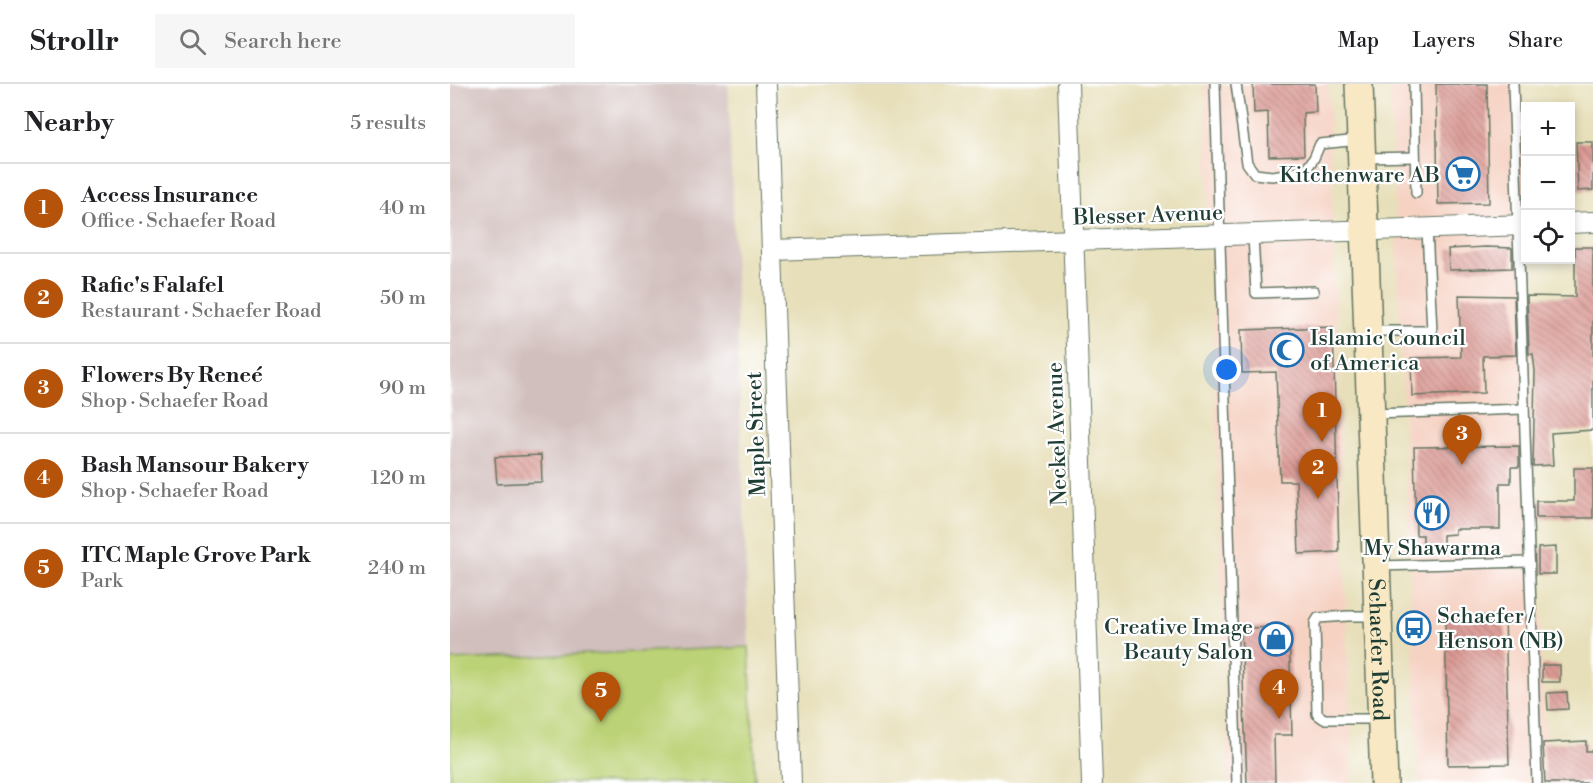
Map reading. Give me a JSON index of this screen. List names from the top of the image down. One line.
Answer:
{"streets":{"main road":["Schaefer Road"],"street":["Blesser Avenue","Maple Street","Neckel Avenue"]},"crossings":[["Blesser Avenue","Maple Street"],["Blesser Avenue","Neckel Avenue"],["Blesser Avenue","Schaefer Road"]],"places":{"supermarket":["Kitchenware AB"],"mosque":["Islamic Council of America"],"restaurant":["My Shawarma"],"bus stop":["Schaefer / Henson (NB)"],"shop":["Creative Image Beauty Salon"]},"page":{"header":"Strollr","search":"Search here","nav":["Map","Layers","Share"],"heading":["Nearby","5 results"],"map_buttons":["+","−"],"list":[{"mark":"1","name":"Access Insurance","note":"Office · Schaefer Road","value":"40 m"},{"mark":"2","name":"Rafic's Falafel","note":"Restaurant · Schaefer Road","value":"50 m"},{"mark":"3","name":"Flowers By Reneé","note":"Shop · Schaefer Road","value":"90 m"},{"mark":"4","name":"Bash Mansour Bakery","note":"Shop · Schaefer Road","value":"120 m"},{"mark":"5","name":"ITC Maple Grove Park","note":"Park","value":"240 m"}],"pins":["1","3","2","4","5"]}}
